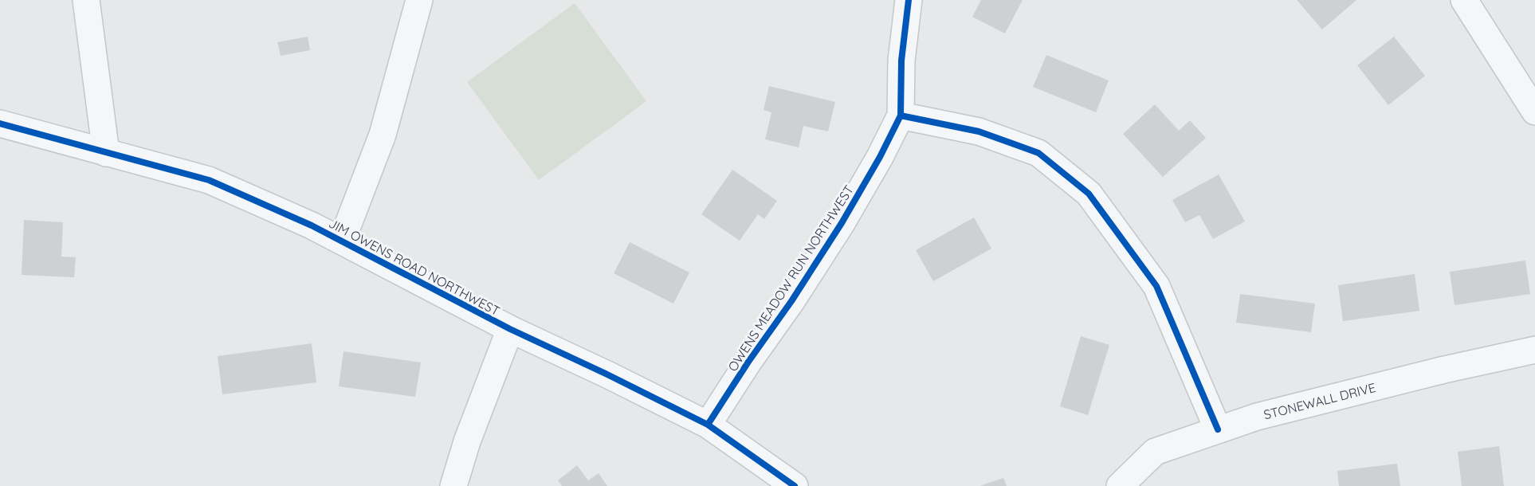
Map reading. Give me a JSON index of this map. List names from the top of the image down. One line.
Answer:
{"streets":{"street":["JIM OWENS ROAD NORTHWEST","OWENS MEADOW RUN NORTHWEST","STONEWALL DRIVE"]},"crossings":[["JIM OWENS ROAD NORTHWEST","OWENS MEADOW RUN NORTHWEST"]]}
